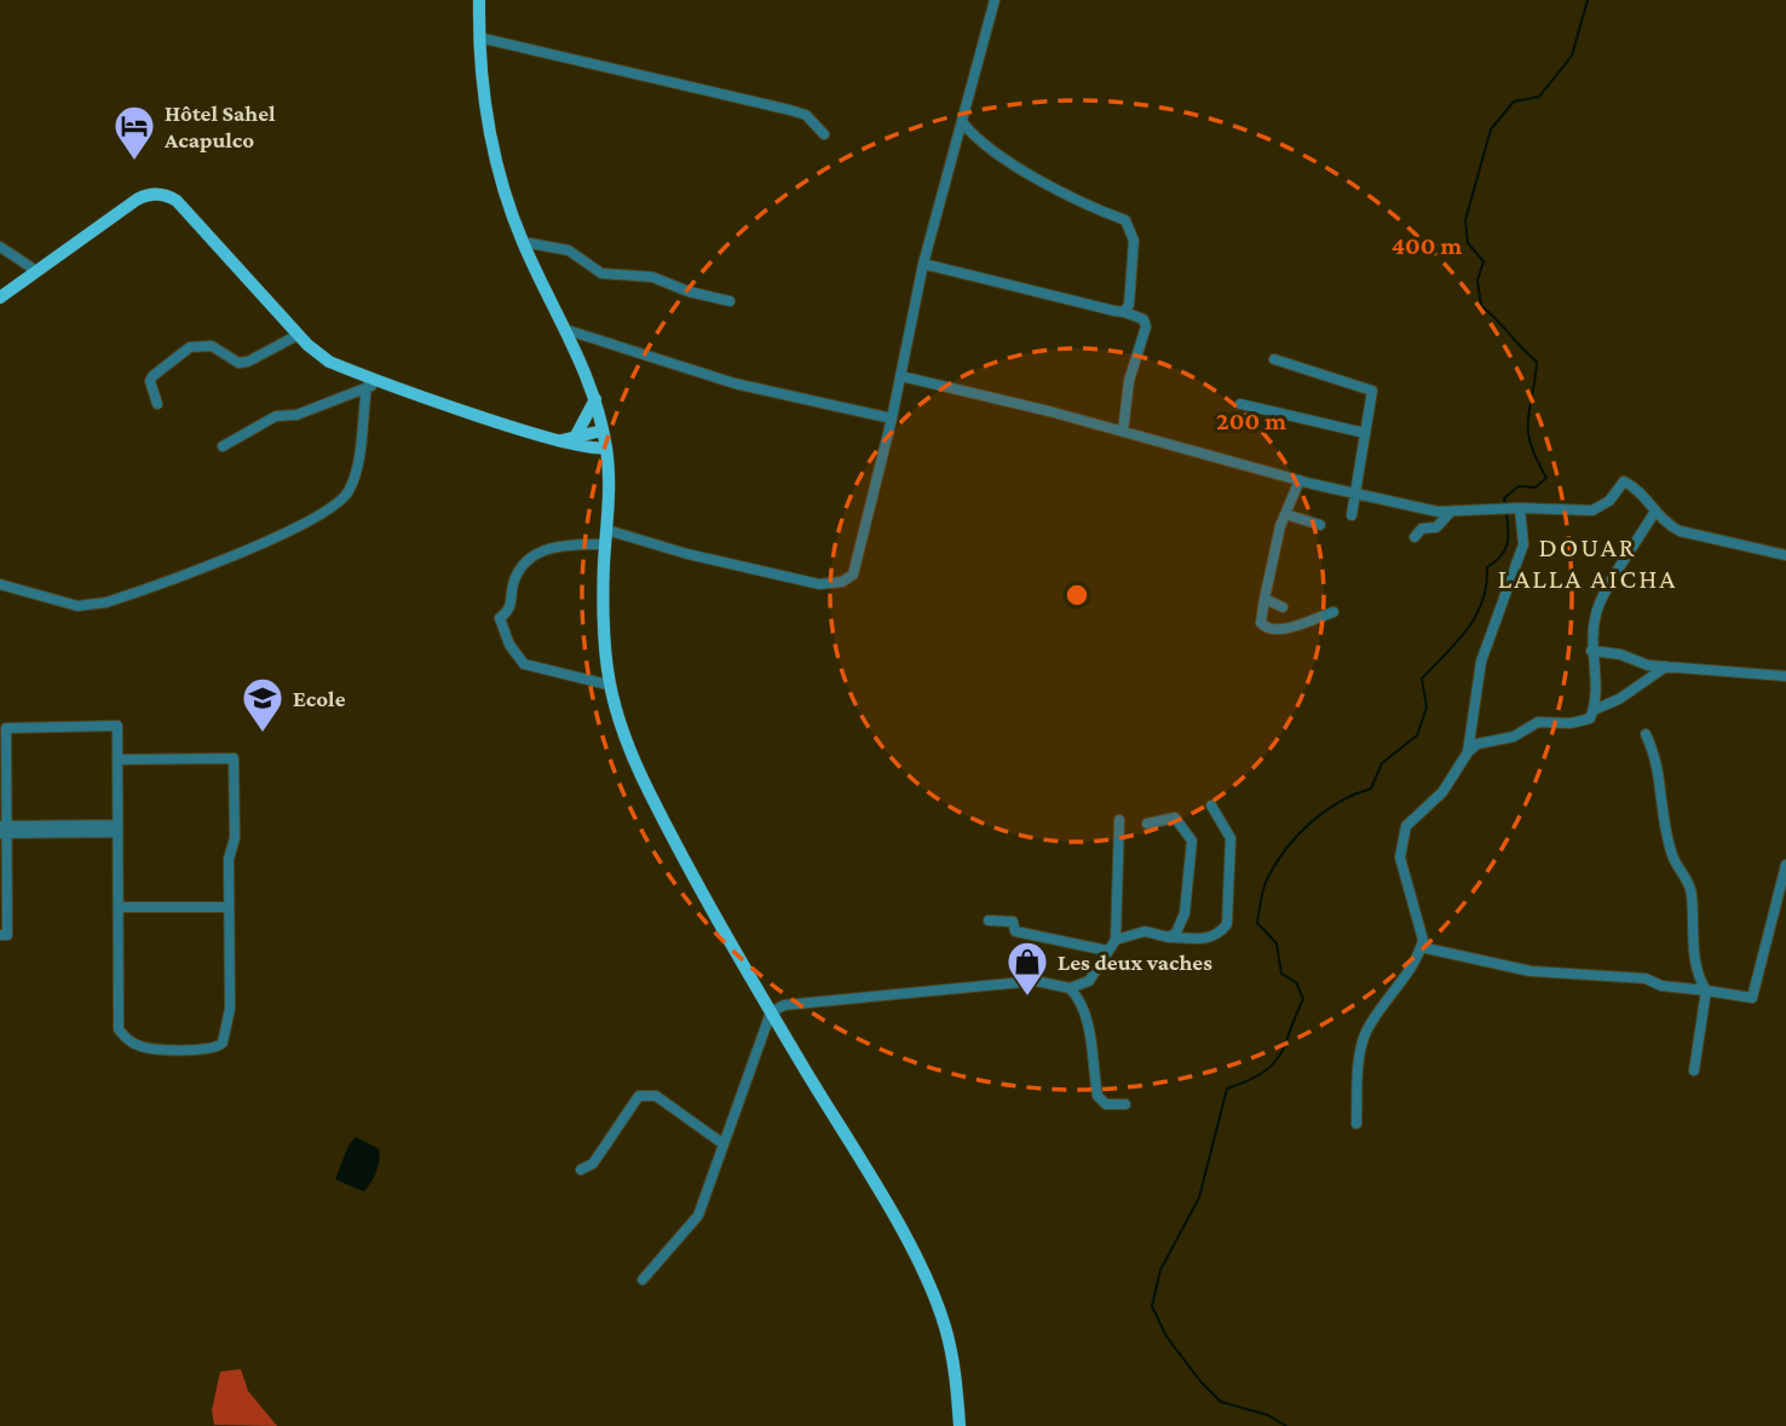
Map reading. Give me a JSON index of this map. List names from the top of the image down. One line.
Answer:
{"districts":["DOUAR LALLA AICHA"],"places":{"hotel":["Hôtel Sahel Acapulco"],"school or university":["Ecole"],"shop":["Les deux vaches"]},"rings":["400 m","200 m"]}
